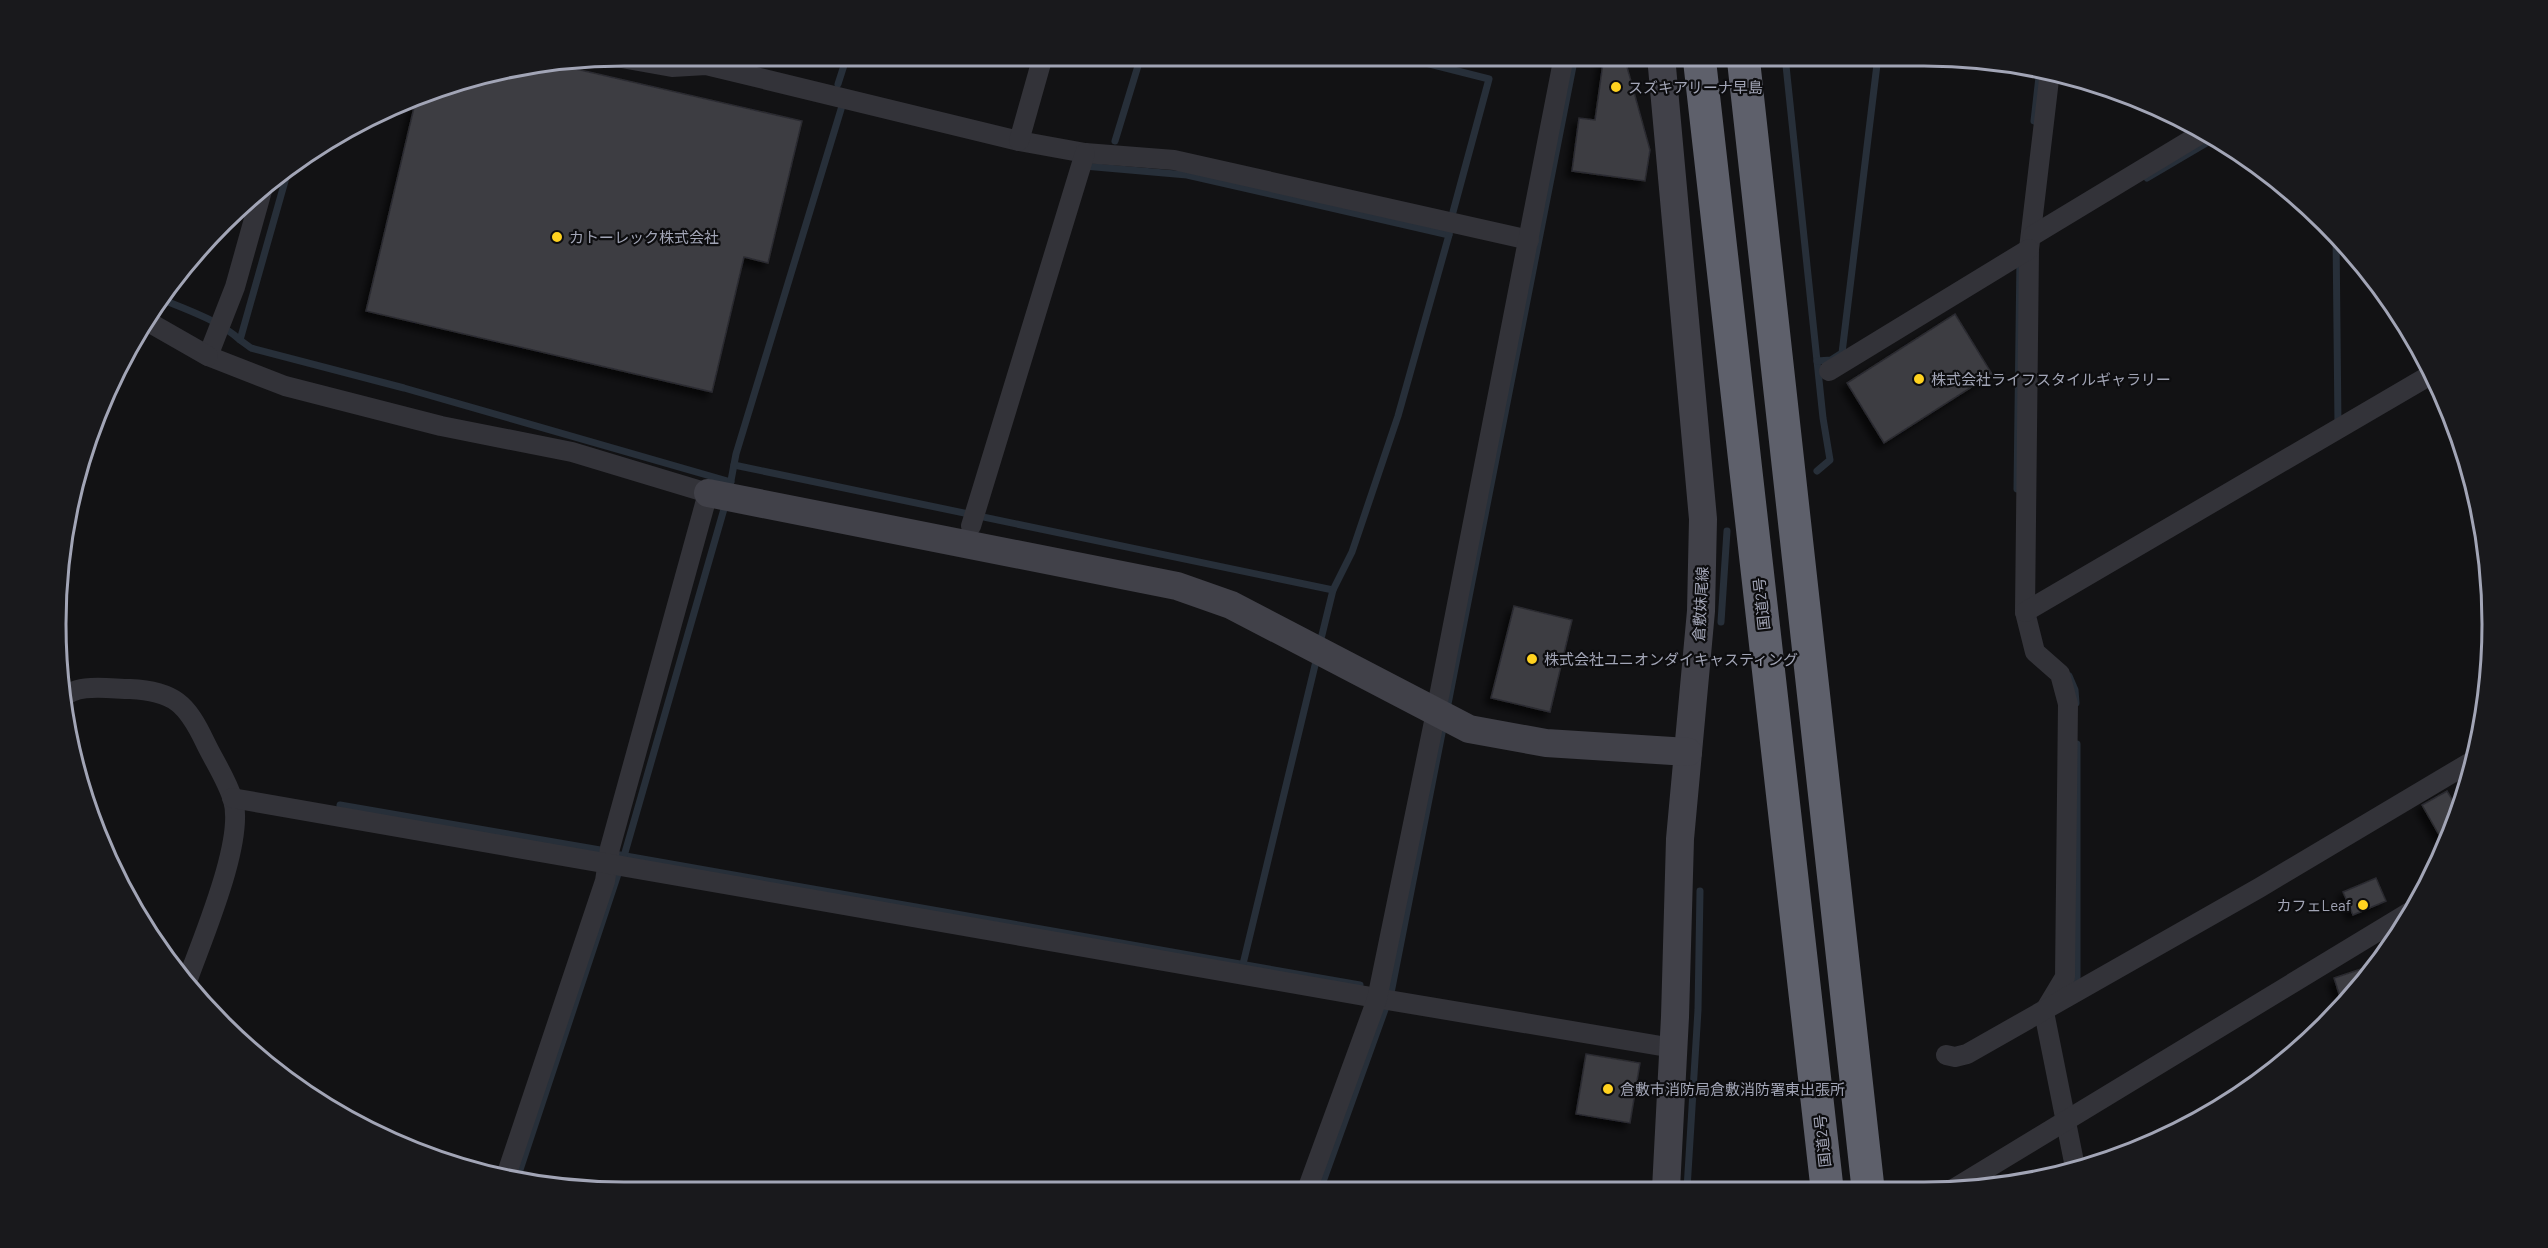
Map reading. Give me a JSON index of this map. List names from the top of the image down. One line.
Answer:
{"streets":{"highway":["国道2号"],"main road":["倉敷妹尾線"]},"places":["スズキアリーナ早島","カトーレック株式会社","株式会社ライフスタイルギャラリー","株式会社ユニオンダイキャスティング","カフェLeaf","倉敷市消防局倉敷消防署東出張所"]}
